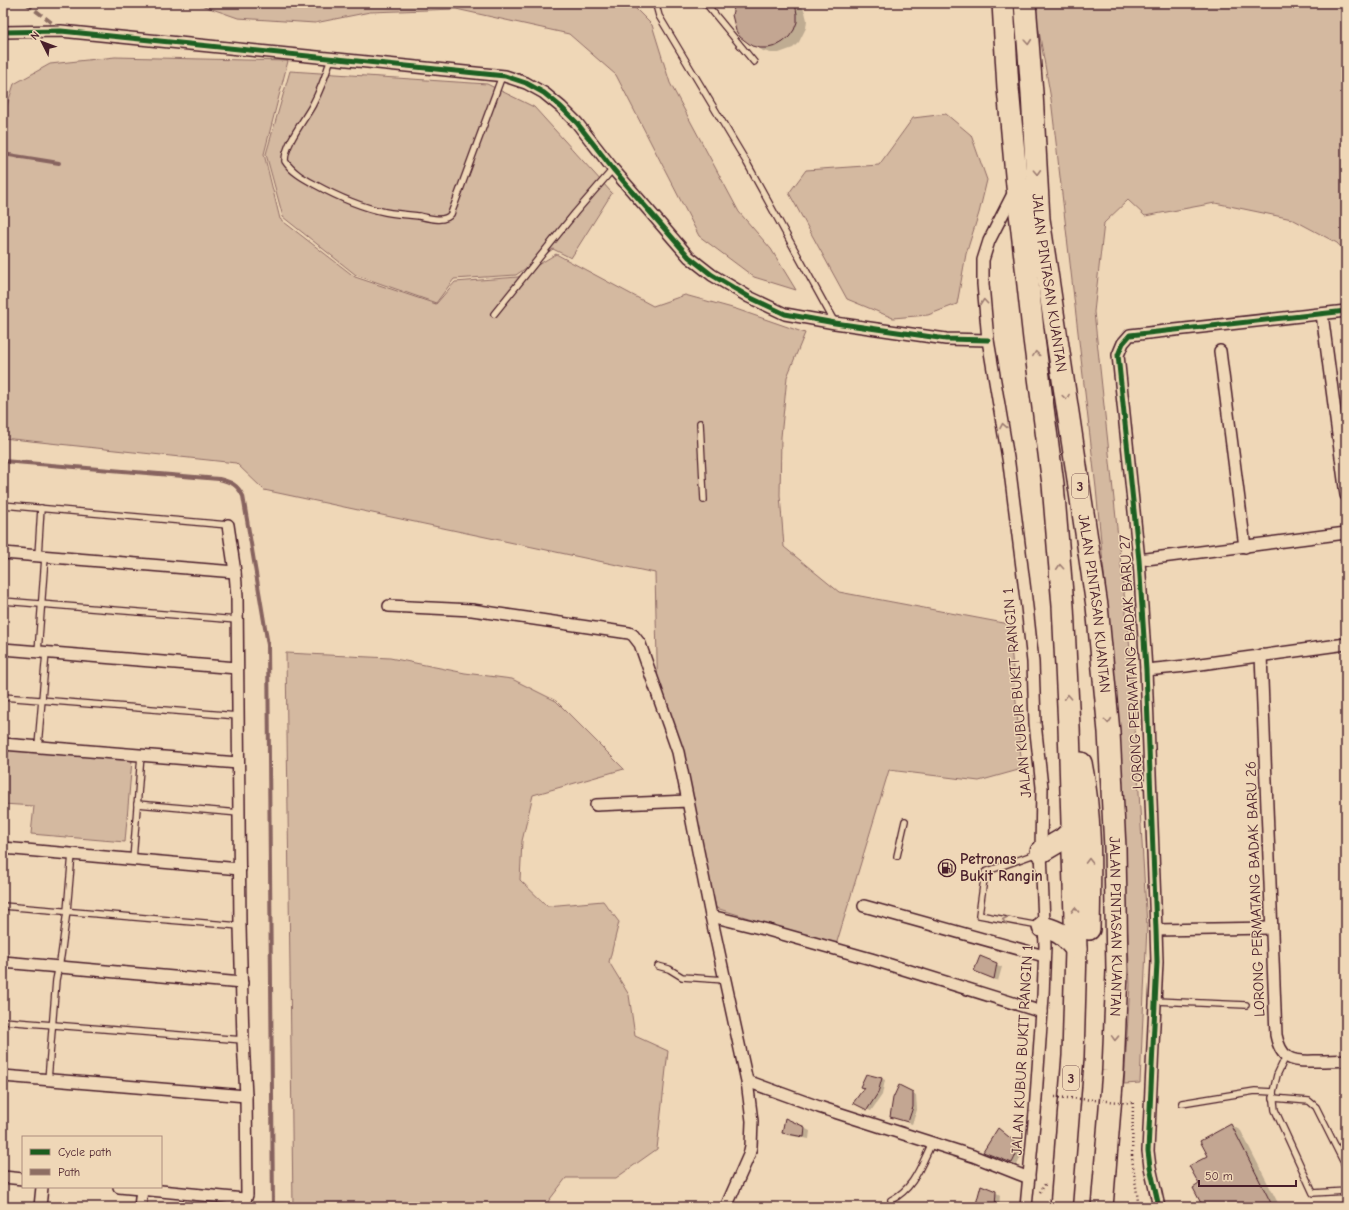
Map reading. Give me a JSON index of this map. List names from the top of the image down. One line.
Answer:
{"streets":{"highway":["JALAN PINTASAN KUANTAN","3"],"street":["LORONG PERMATANG BADAK BARU 27","JALAN KUBUR BUKIT RANGIN 1","LORONG PERMATANG BADAK BARU 26"]},"crossings":[["JALAN PINTASAN KUANTAN","JALAN KUBUR BUKIT RANGIN 1"]],"one_way":["JALAN KUBUR BUKIT RANGIN 1"],"places":{"fuel station":["Petronas Bukit Rangin"]},"legend":["Cycle path","Path"],"scale_bar":"50 m","north":"top left"}
